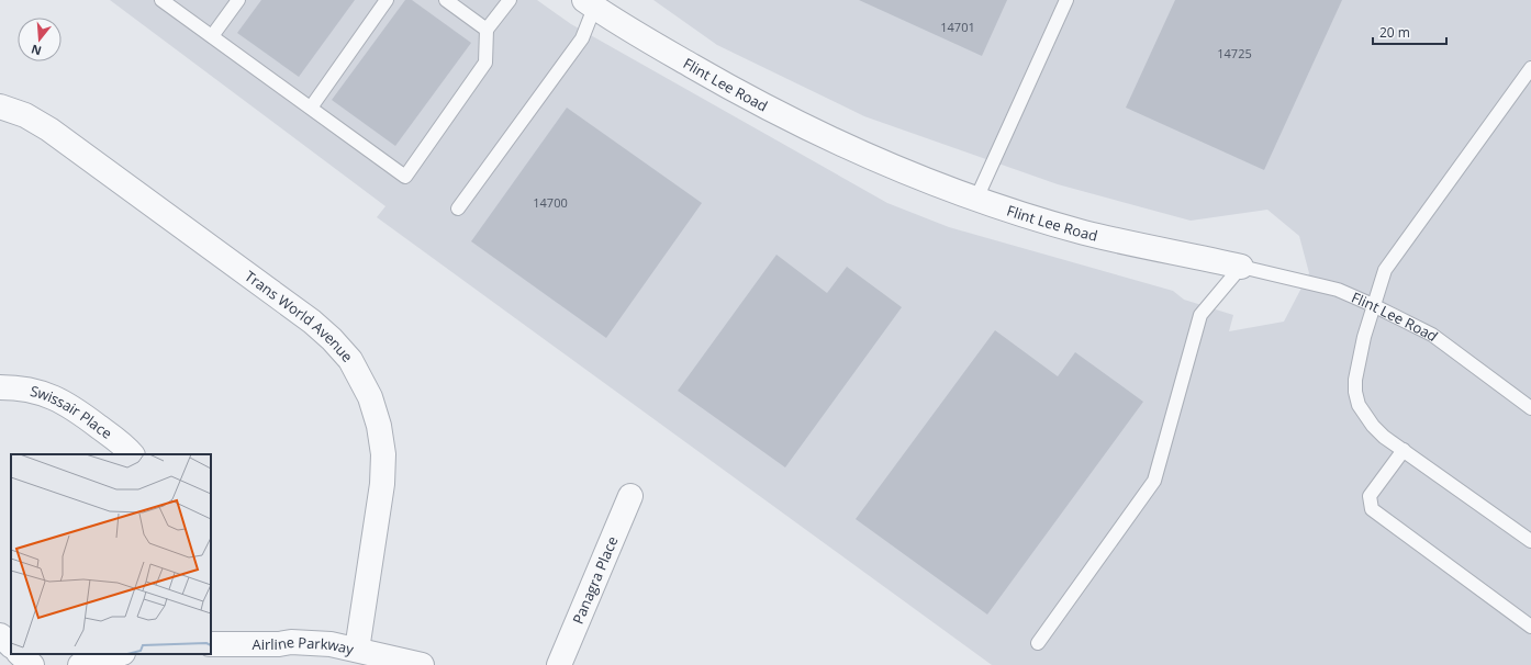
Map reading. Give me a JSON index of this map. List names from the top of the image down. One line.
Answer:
{"streets":{"street":["Flint Lee Road","Trans World Avenue","Swissair Place","Panagra Place","Airline Parkway"]},"crossings":[["Trans World Avenue","Airline Parkway"]],"house_numbers":["14701","14725","14700"],"scale_bar":"20 m","north":"bottom"}
